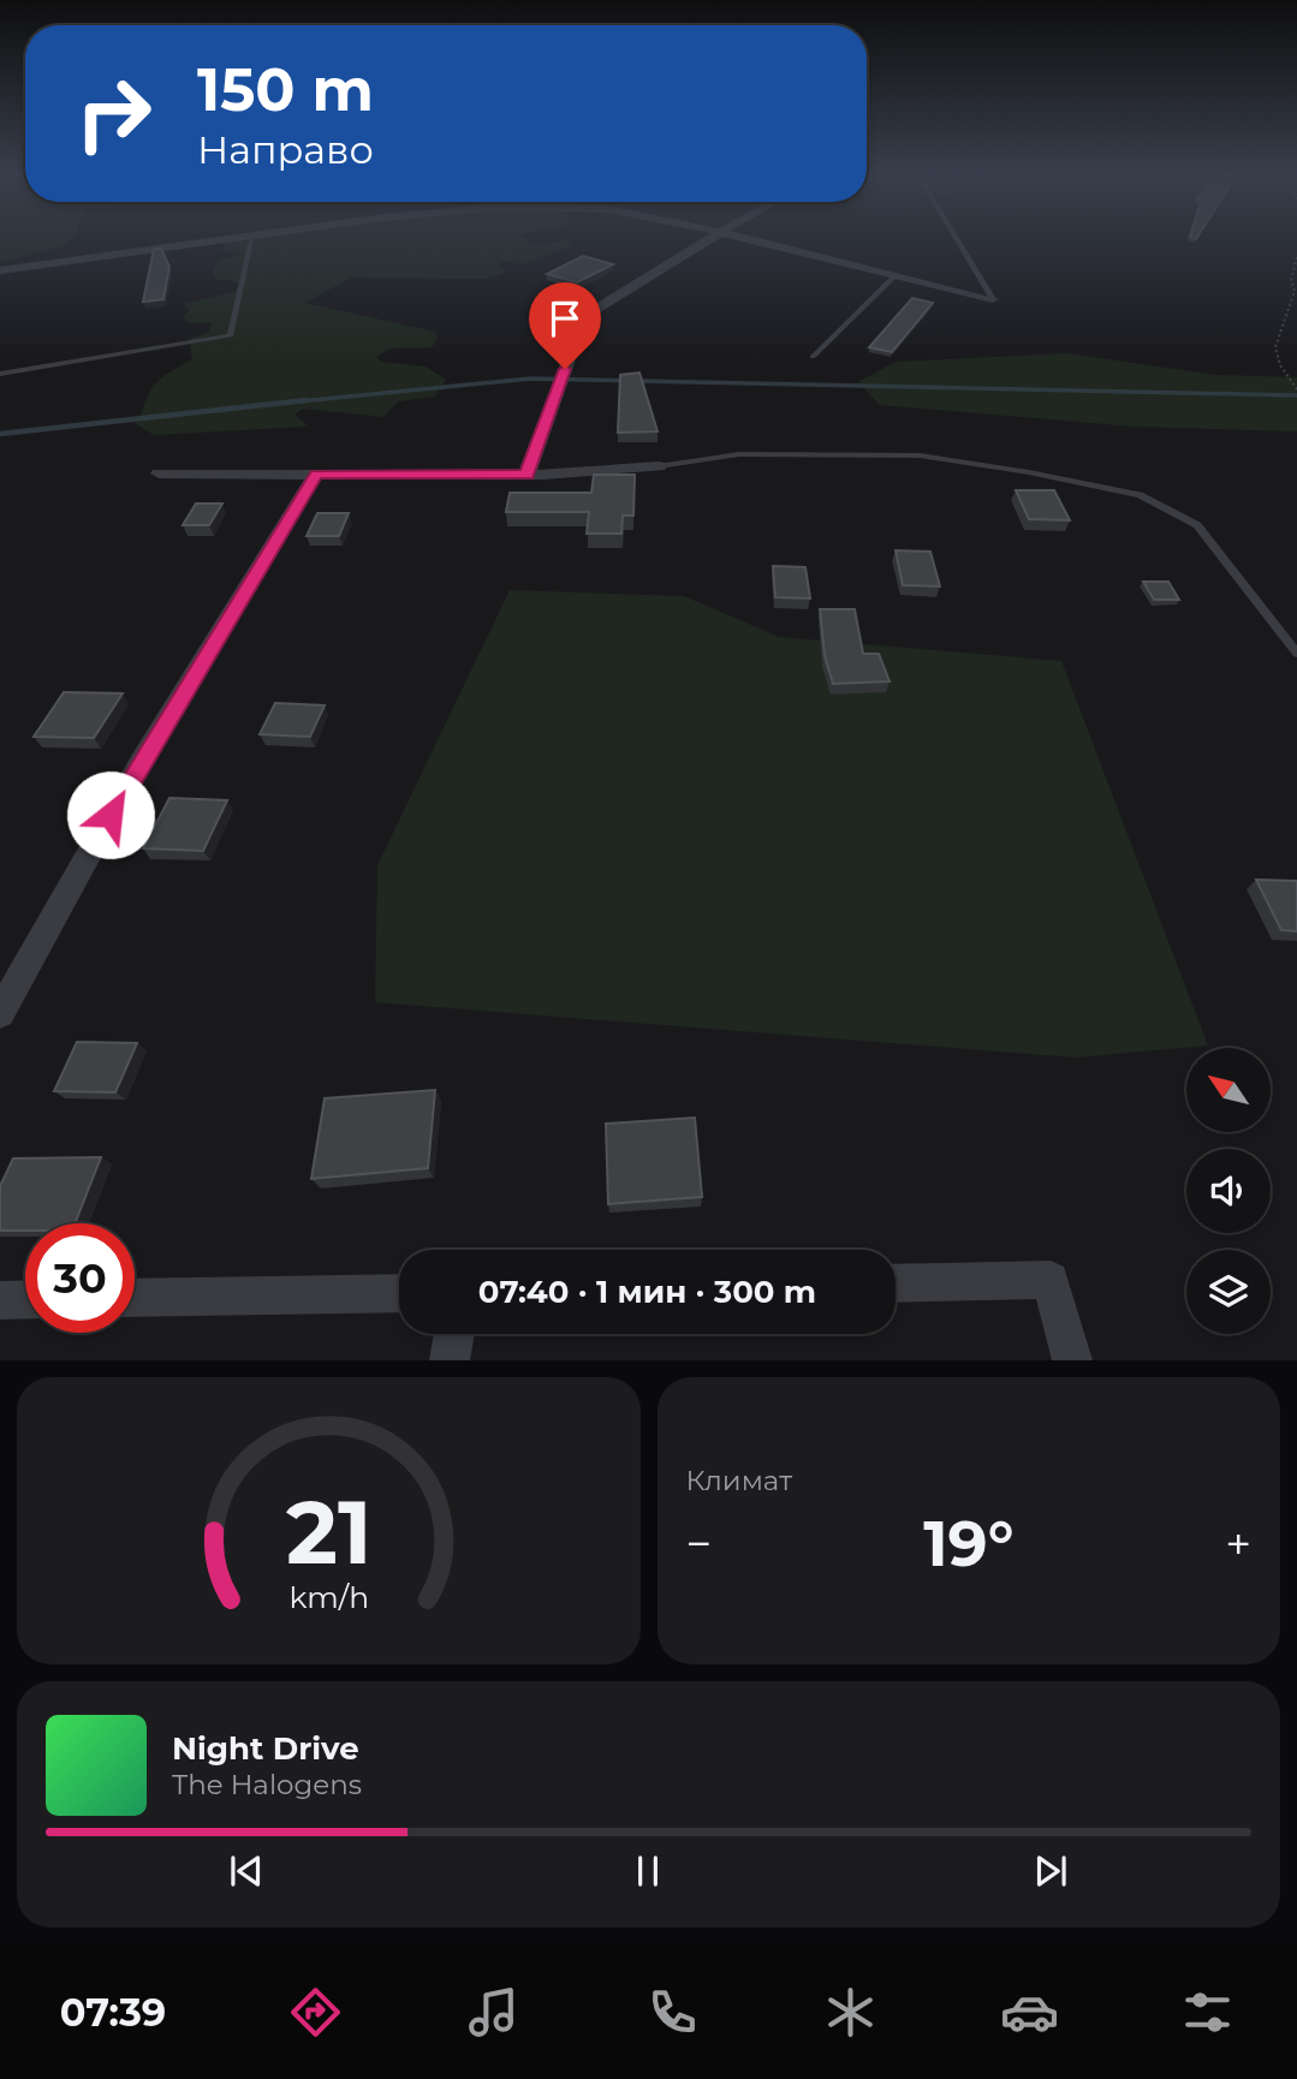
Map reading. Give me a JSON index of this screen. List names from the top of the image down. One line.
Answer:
{"north":"top left","page":{"turn":["150 m","Направо"],"limit":"30","trip":"07:40 · 1 мин · 300 m","tile":"Климат","heat":["−","19°","+"],"song":["Night Drive","The Halogens"],"tabs":"07:39","gauge":["21","km/h"]}}
